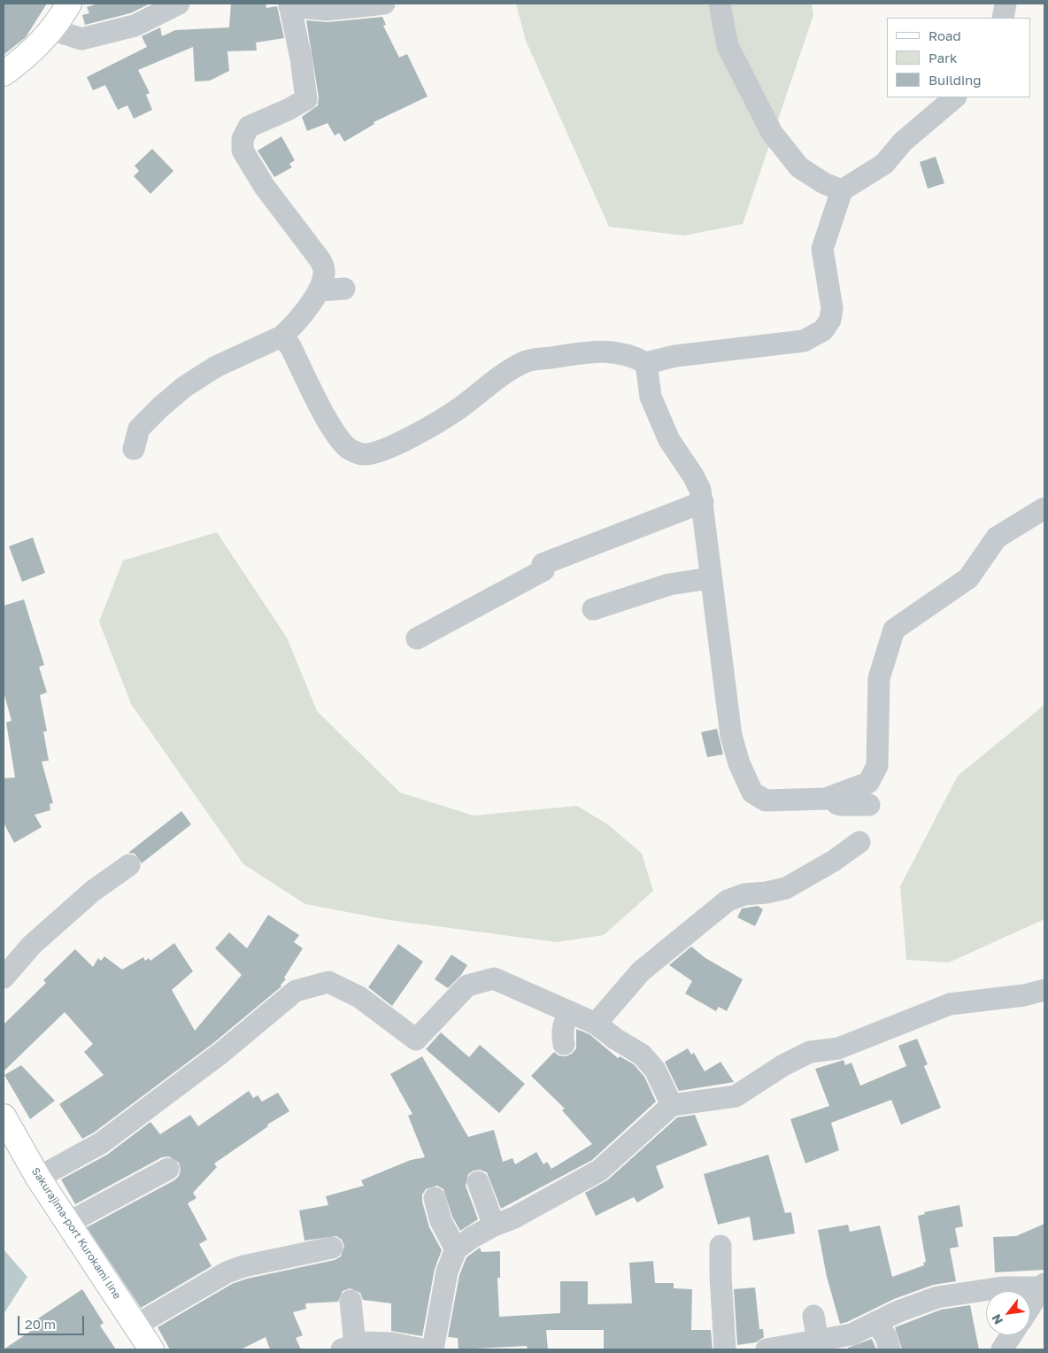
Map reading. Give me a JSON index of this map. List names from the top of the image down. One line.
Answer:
{"streets":{"main road":["Sakurajima-port Kurokami line"]},"legend":["Road","Park","Building"],"scale_bar":"20 m","north":"bottom left"}
